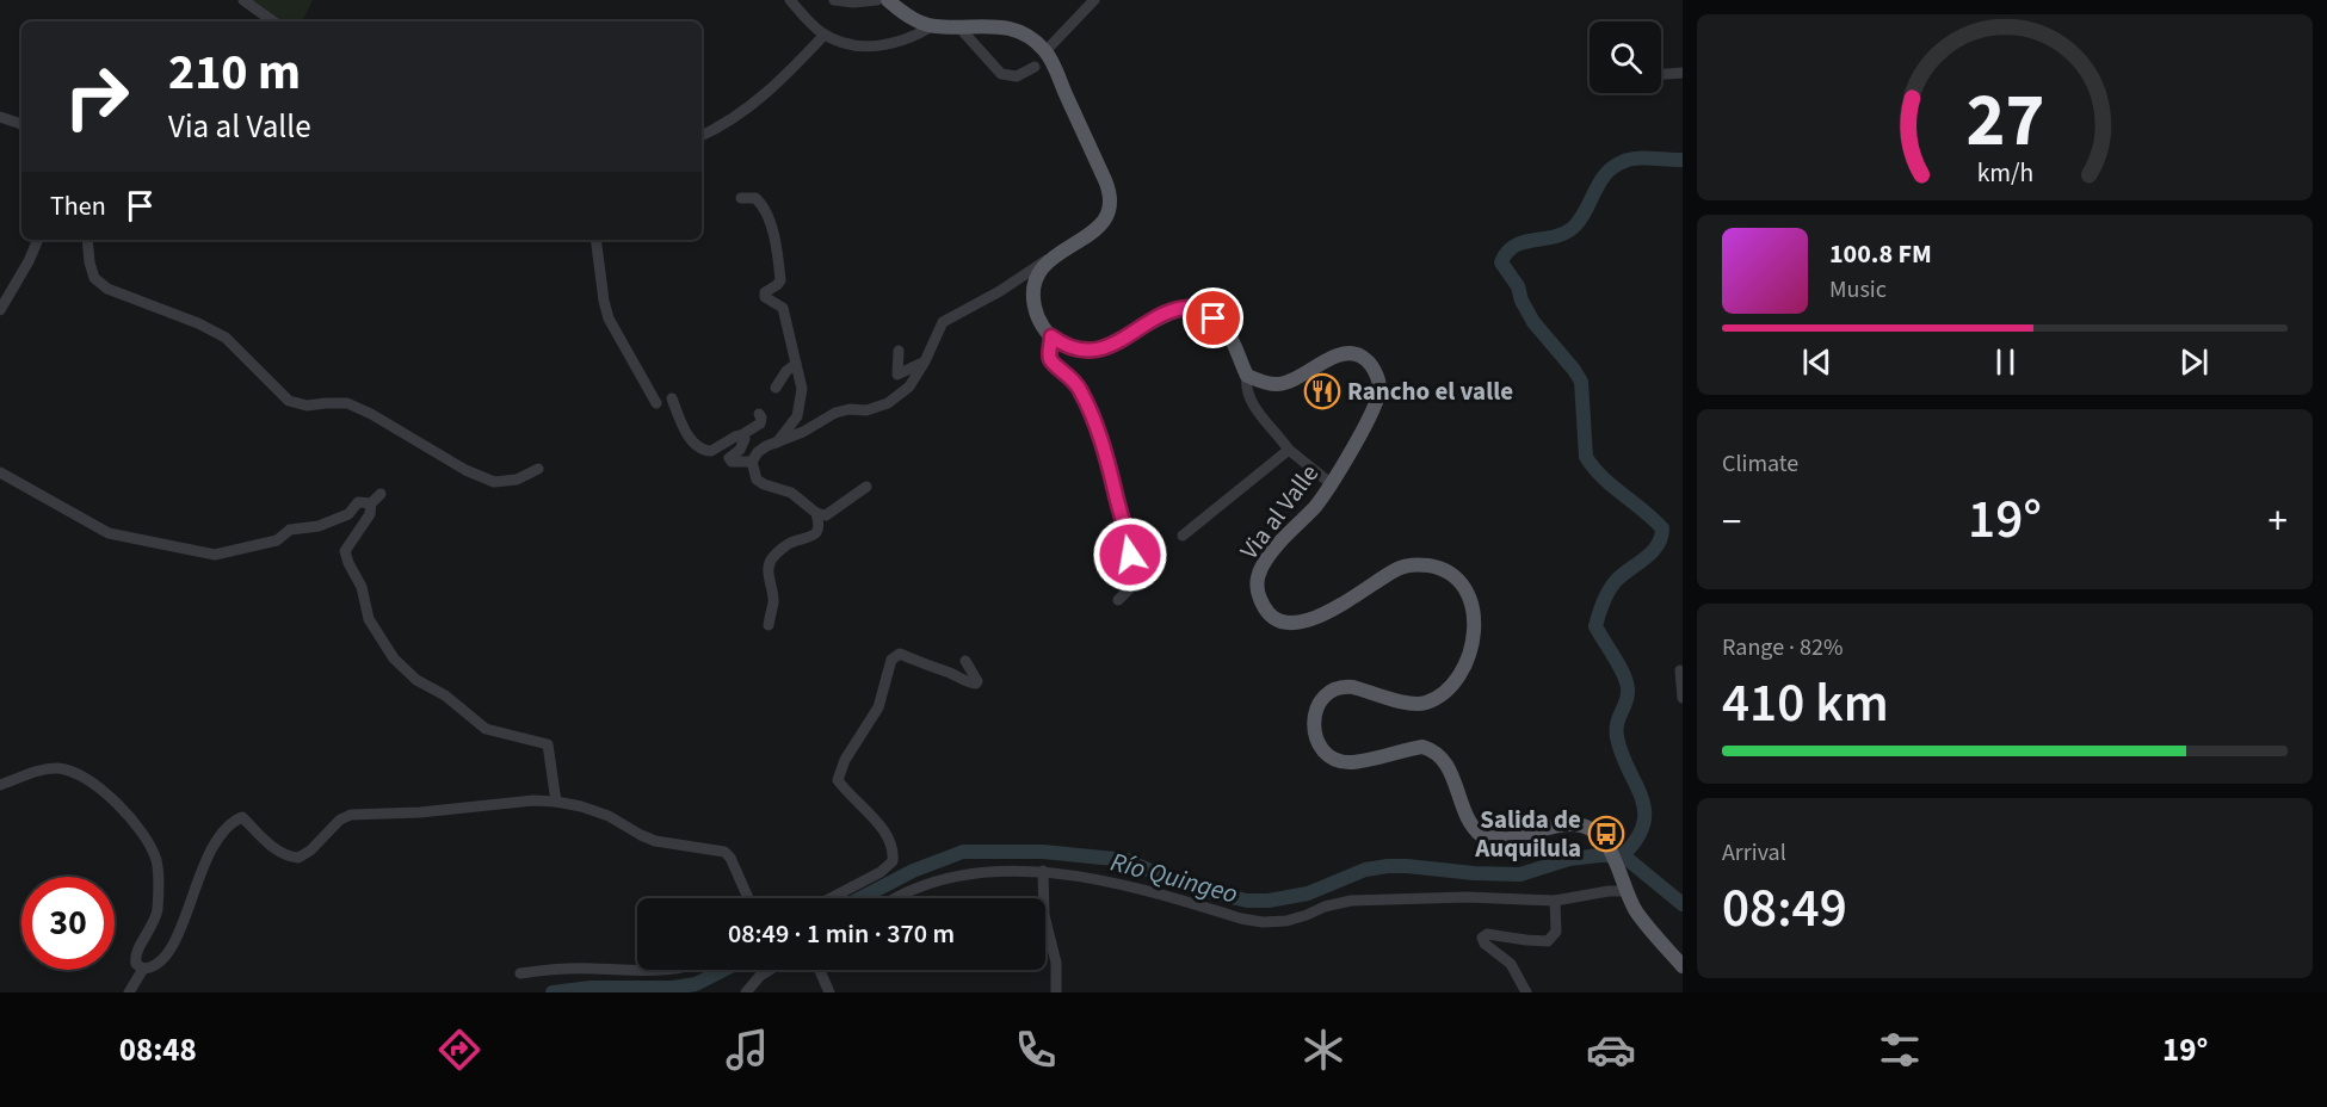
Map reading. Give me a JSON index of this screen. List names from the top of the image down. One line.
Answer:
{"streets":{"main road":["Via al Valle"]},"water":["Río Quingeo"],"places":{"restaurant":["Rancho el valle"],"bus stop":["Salida de Auquilula"]},"page":{"turn":["210 m","Via al Valle"],"then":"Then","song":["100.8 FM","Music"],"tile":["Climate",["Range · 82%","410 km"],["Arrival","08:49"]],"heat":["−","19°","+"],"limit":"30","trip":"08:49 · 1 min · 370 m","tabs":["08:48","19°"],"gauge":["27","km/h"]}}
